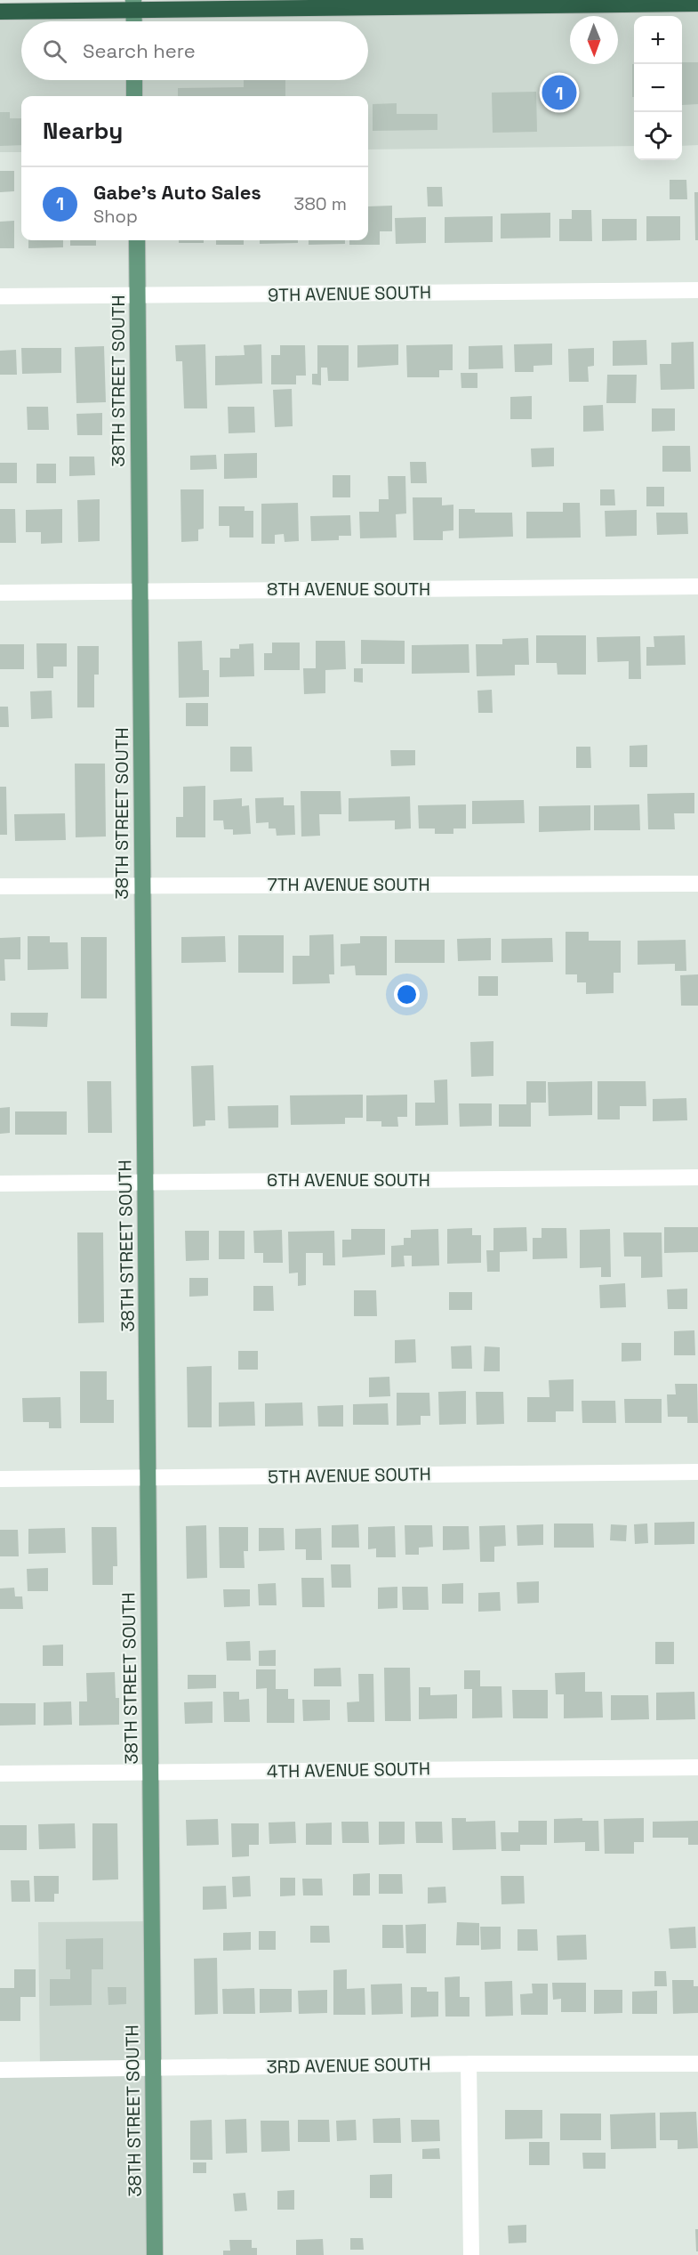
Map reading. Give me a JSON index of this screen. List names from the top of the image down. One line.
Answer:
{"streets":{"main road":["38TH STREET SOUTH"],"street":["9TH AVENUE SOUTH","8TH AVENUE SOUTH","7TH AVENUE SOUTH","6TH AVENUE SOUTH","5TH AVENUE SOUTH","4TH AVENUE SOUTH","3RD AVENUE SOUTH"]},"crossings":[["9TH AVENUE SOUTH","38TH STREET SOUTH"],["38TH STREET SOUTH","8TH AVENUE SOUTH"],["38TH STREET SOUTH","7TH AVENUE SOUTH"],["38TH STREET SOUTH","6TH AVENUE SOUTH"],["38TH STREET SOUTH","5TH AVENUE SOUTH"],["38TH STREET SOUTH","4TH AVENUE SOUTH"],["38TH STREET SOUTH","3RD AVENUE SOUTH"]],"north":"bottom","page":{"map_buttons":["+","−"],"search":"Search here","pins":"1","heading":"Nearby","list":[{"mark":"1","name":"Gabe's Auto Sales","note":"Shop","value":"380 m"}]}}
